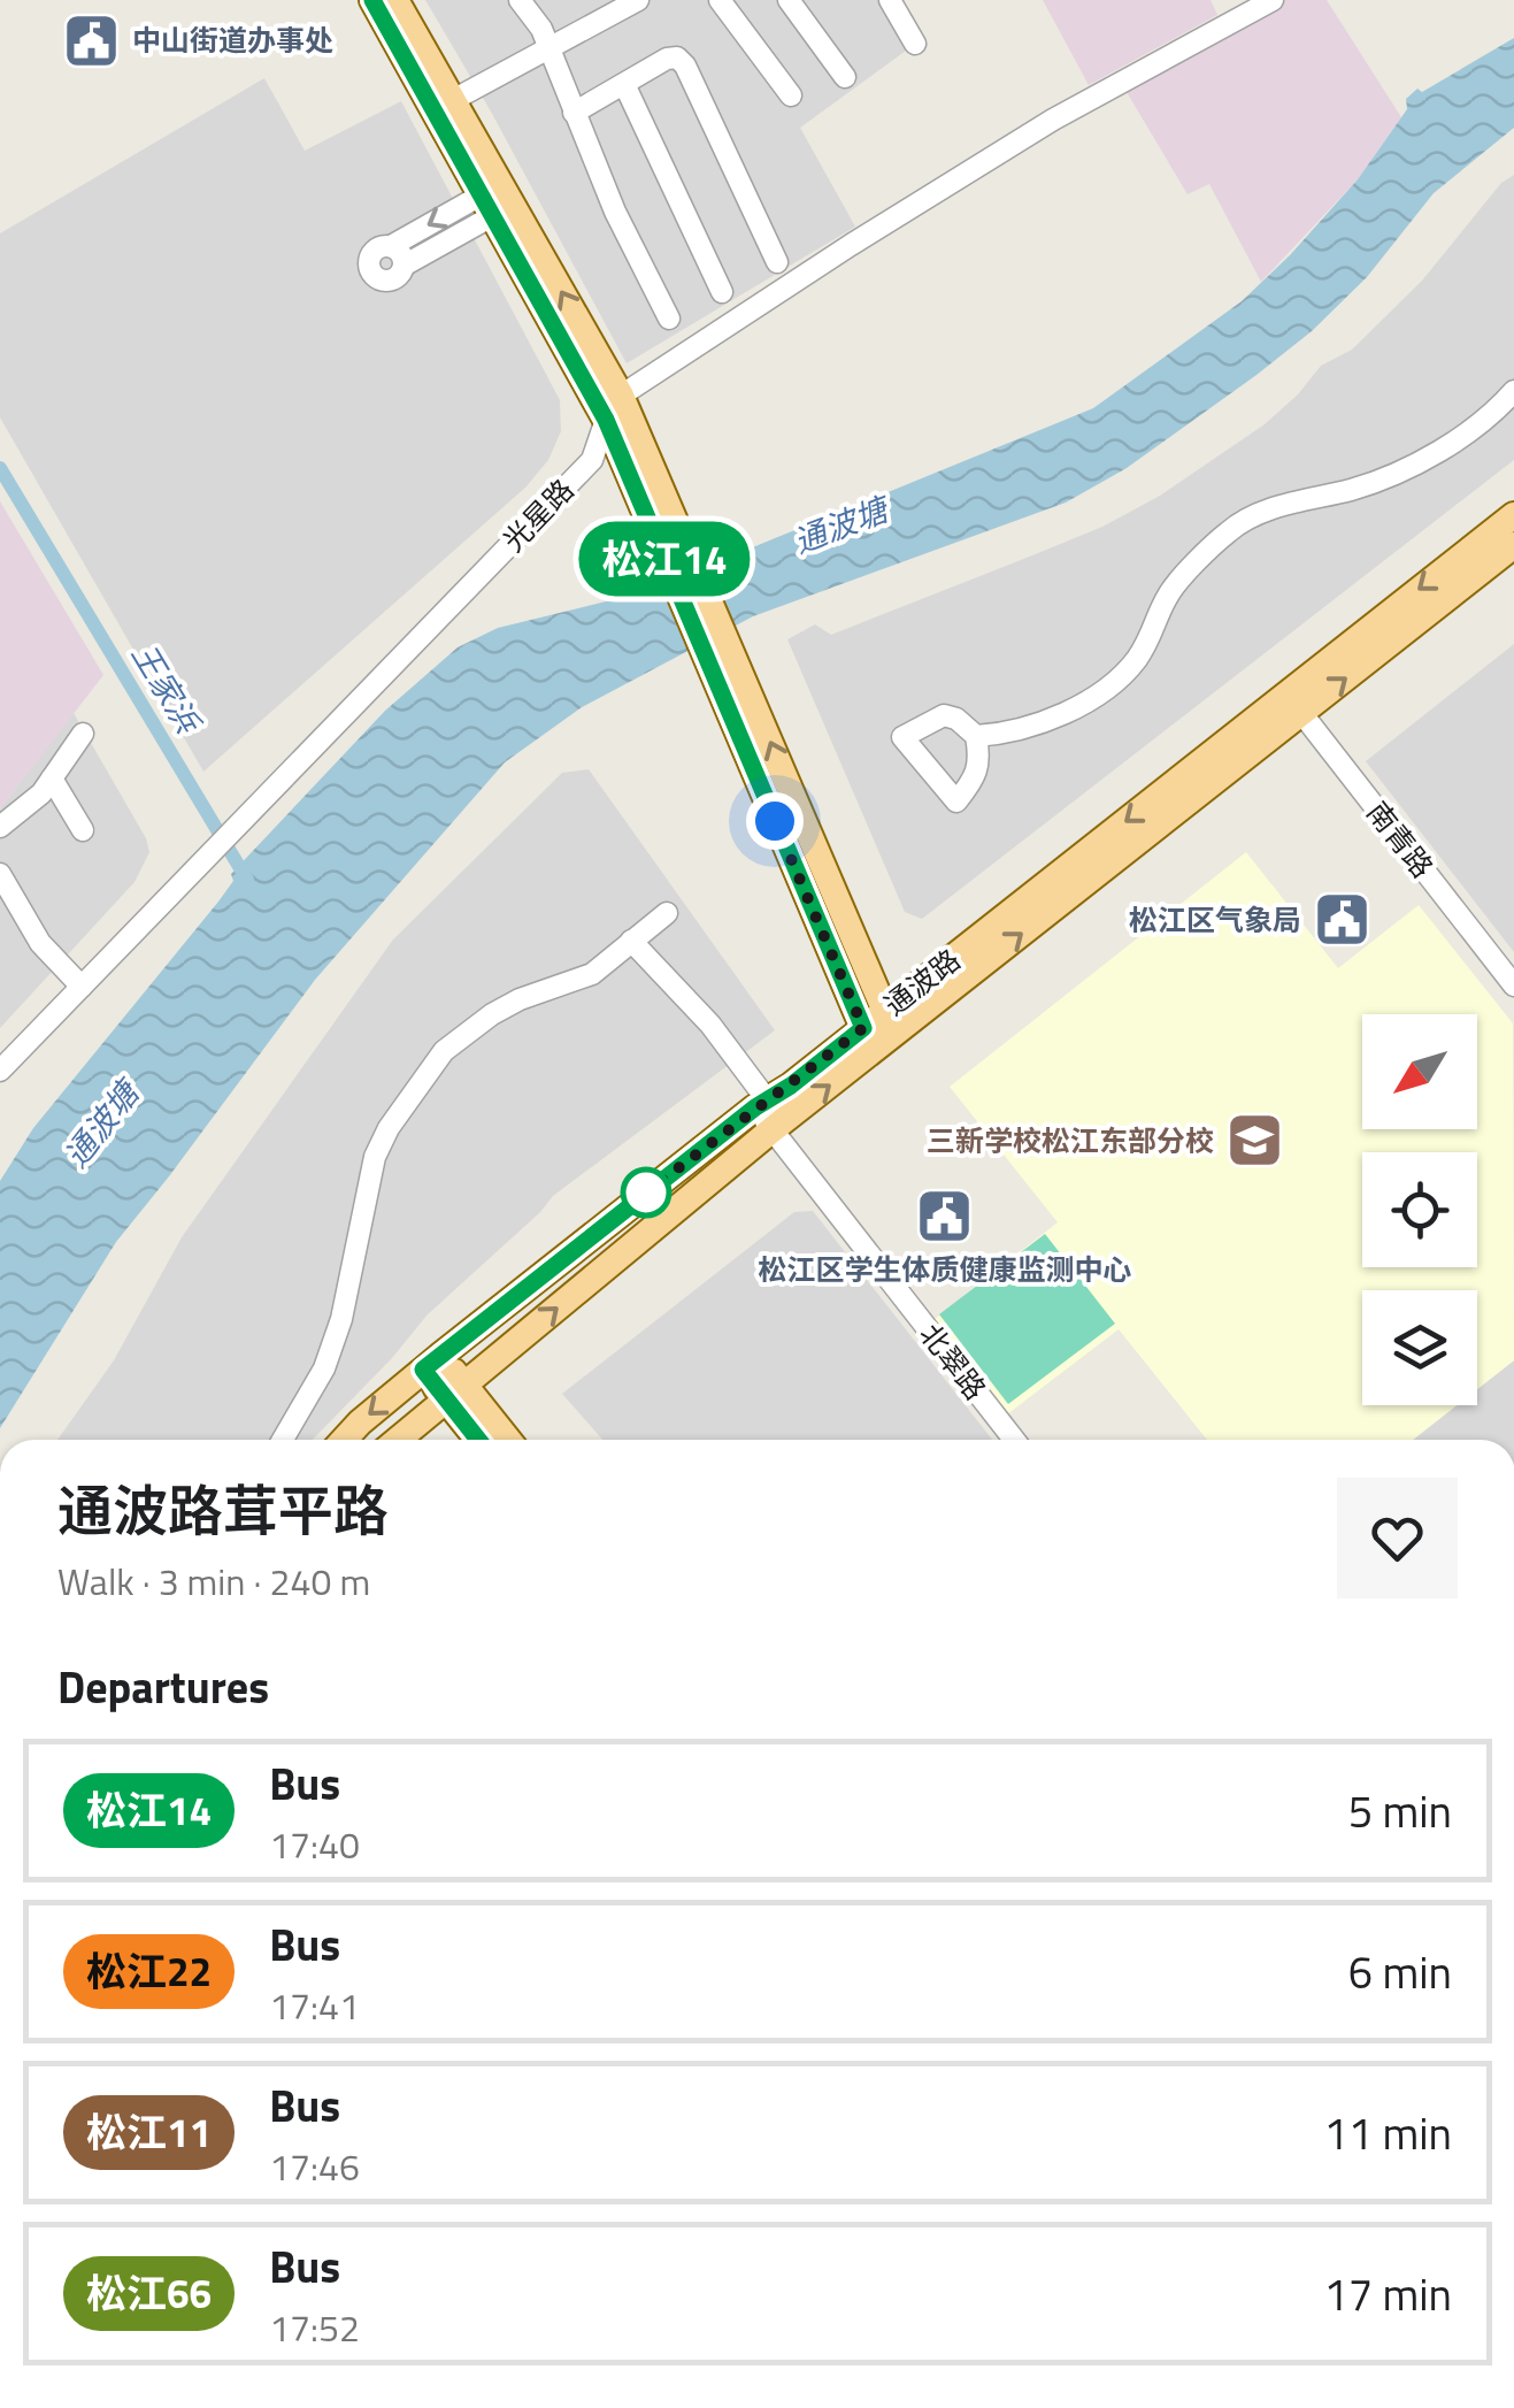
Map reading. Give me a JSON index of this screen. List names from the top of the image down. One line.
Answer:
{"streets":{"main road":["通波路"],"street":["光星路","南青路","北翠路"]},"crossings":[["南青路","通波路"],["通波路","北翠路"]],"water":["通波塘","王家浜"],"places":{"public building":["中山街道办事处","松江区气象局","松江区学生体质健康监测中心"],"school or university":["三新学校松江东部分校"]},"lines":["bus line 松江14"],"north":"bottom left","page":{"on_map":"松江14","heading":[["通波路茸平路","Walk · 3 min · 240 m"],"Departures"],"list":[{"mark":"松江14","name":"Bus","note":"17:40","value":"5 min"},{"mark":"松江22","name":"Bus","note":"17:41","value":"6 min"},{"mark":"松江11","name":"Bus","note":"17:46","value":"11 min"},{"mark":"松江66","name":"Bus","note":"17:52","value":"17 min"}]}}
